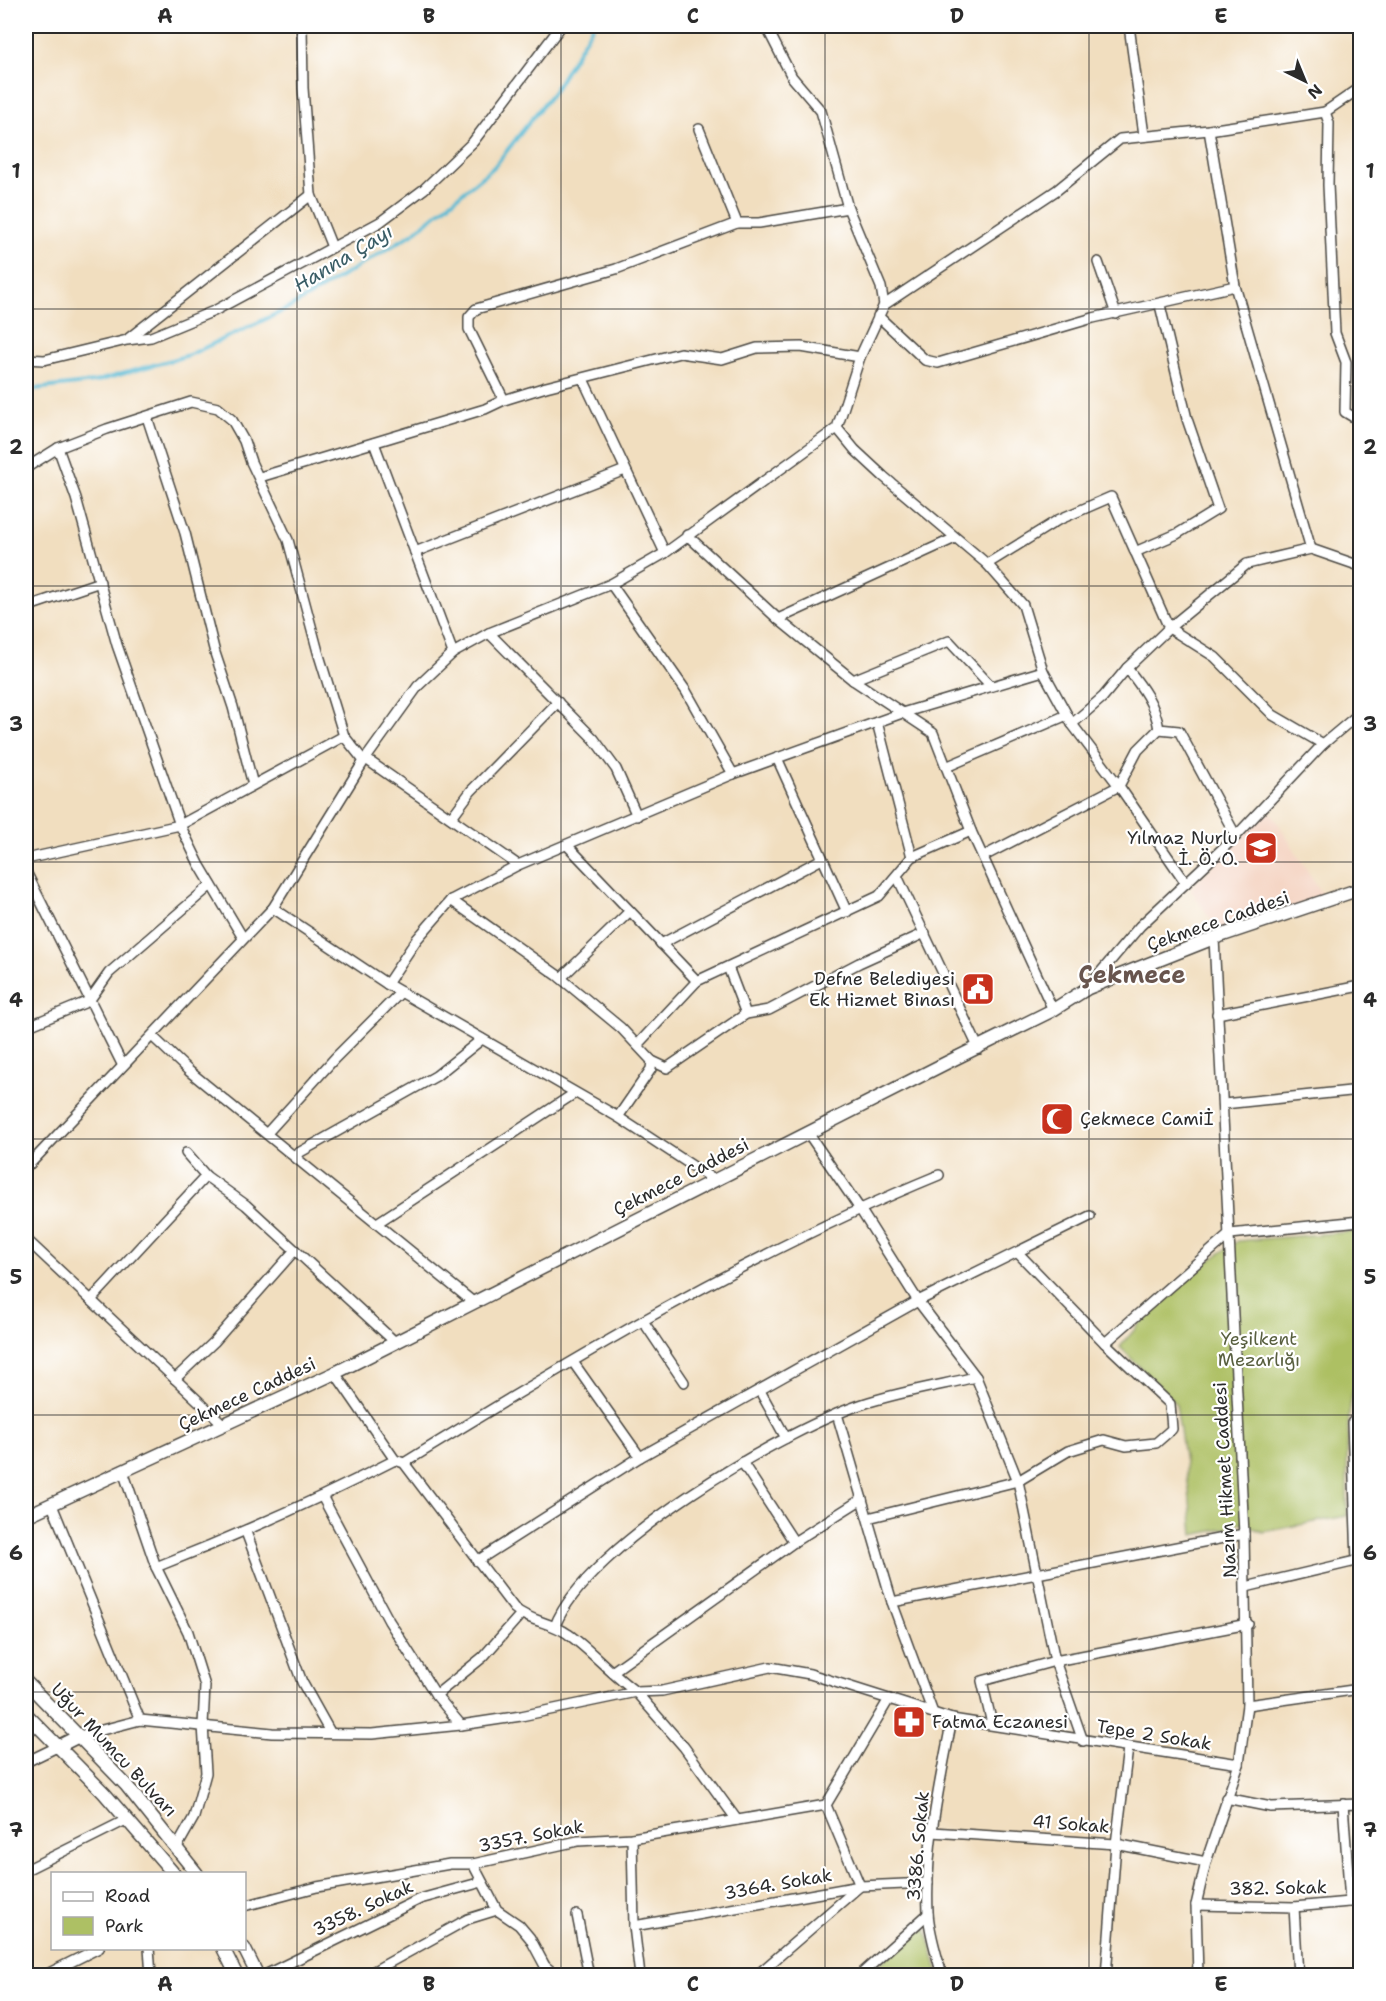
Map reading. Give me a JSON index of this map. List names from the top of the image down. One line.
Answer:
{"streets":{"main road":["Çekmece Caddesi","Uğur Mumcu Bulvarı"],"street":["Nazım Hikmet Caddesi","Tepe 2 Sokak","41 Sokak","3357. Sokak","3386. Sokak","3364. Sokak","382. Sokak","3358. Sokak"]},"crossings":[["Çekmece Caddesi","Nazım Hikmet Caddesi"],["Nazım Hikmet Caddesi","Tepe 2 Sokak"],["Nazım Hikmet Caddesi","41 Sokak"],["Nazım Hikmet Caddesi","382. Sokak"],["Tepe 2 Sokak","Uğur Mumcu Bulvarı"],["Tepe 2 Sokak","3386. Sokak"],["41 Sokak","3386. Sokak"],["3386. Sokak","3364. Sokak"]],"districts":["Çekmece"],"water":["Hanna Çayı"],"parks":["Yeşilkent Mezarlığı"],"places":{"school or university":["Yılmaz Nurlu İ. Ö. O."],"public building":["Defne Belediyesi Ek Hizmet Binası"],"mosque":["Çekmece Camiİ"],"pharmacy":["Fatma Eczanesi"]},"legend":["Road","Park"],"north":"bottom right","grid":{"columns":["A","B","C","D","E"],"rows":["1","2","3","4","5","6","7"]}}
